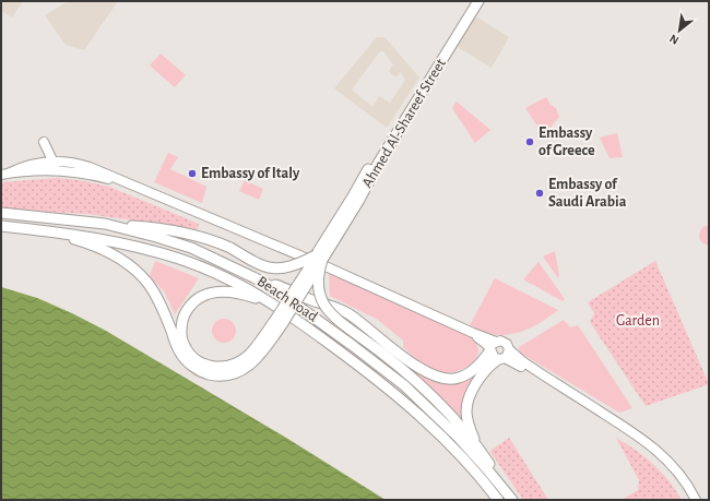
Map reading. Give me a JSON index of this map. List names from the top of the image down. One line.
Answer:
{"streets":{"highway":["Ahmed Al-Shareef Street","Beach Road"]},"crossings":[["Ahmed Al-Shareef Street","Beach Road"]],"parks":["Garden"],"places":["Embassy of Greece","Embassy of Italy","Embassy of Saudi Arabia"],"north":"bottom left"}
